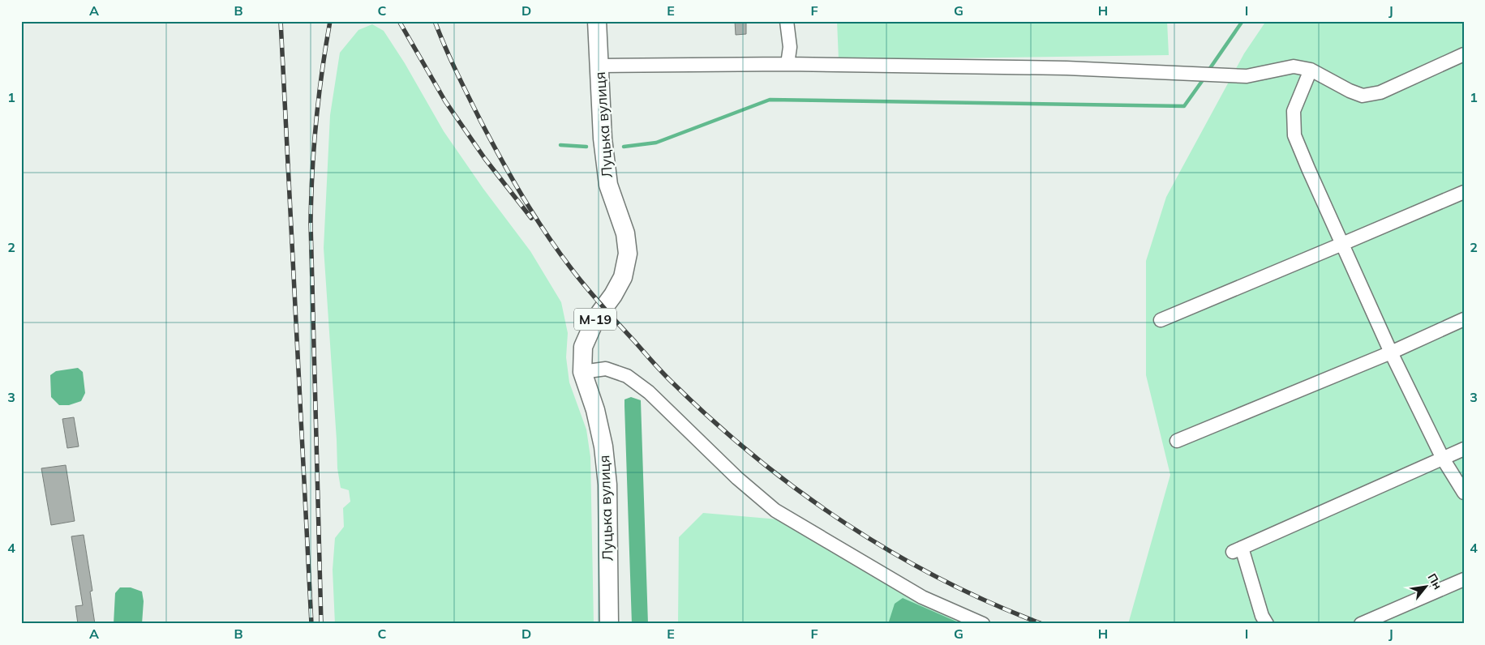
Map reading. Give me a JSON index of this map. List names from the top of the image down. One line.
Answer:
{"streets":{"highway":["Луцька вулиця","М-19"]},"north":"top right","grid":{"columns":["A","B","C","D","E","F","G","H","I","J"],"rows":["1","2","3","4"]}}
